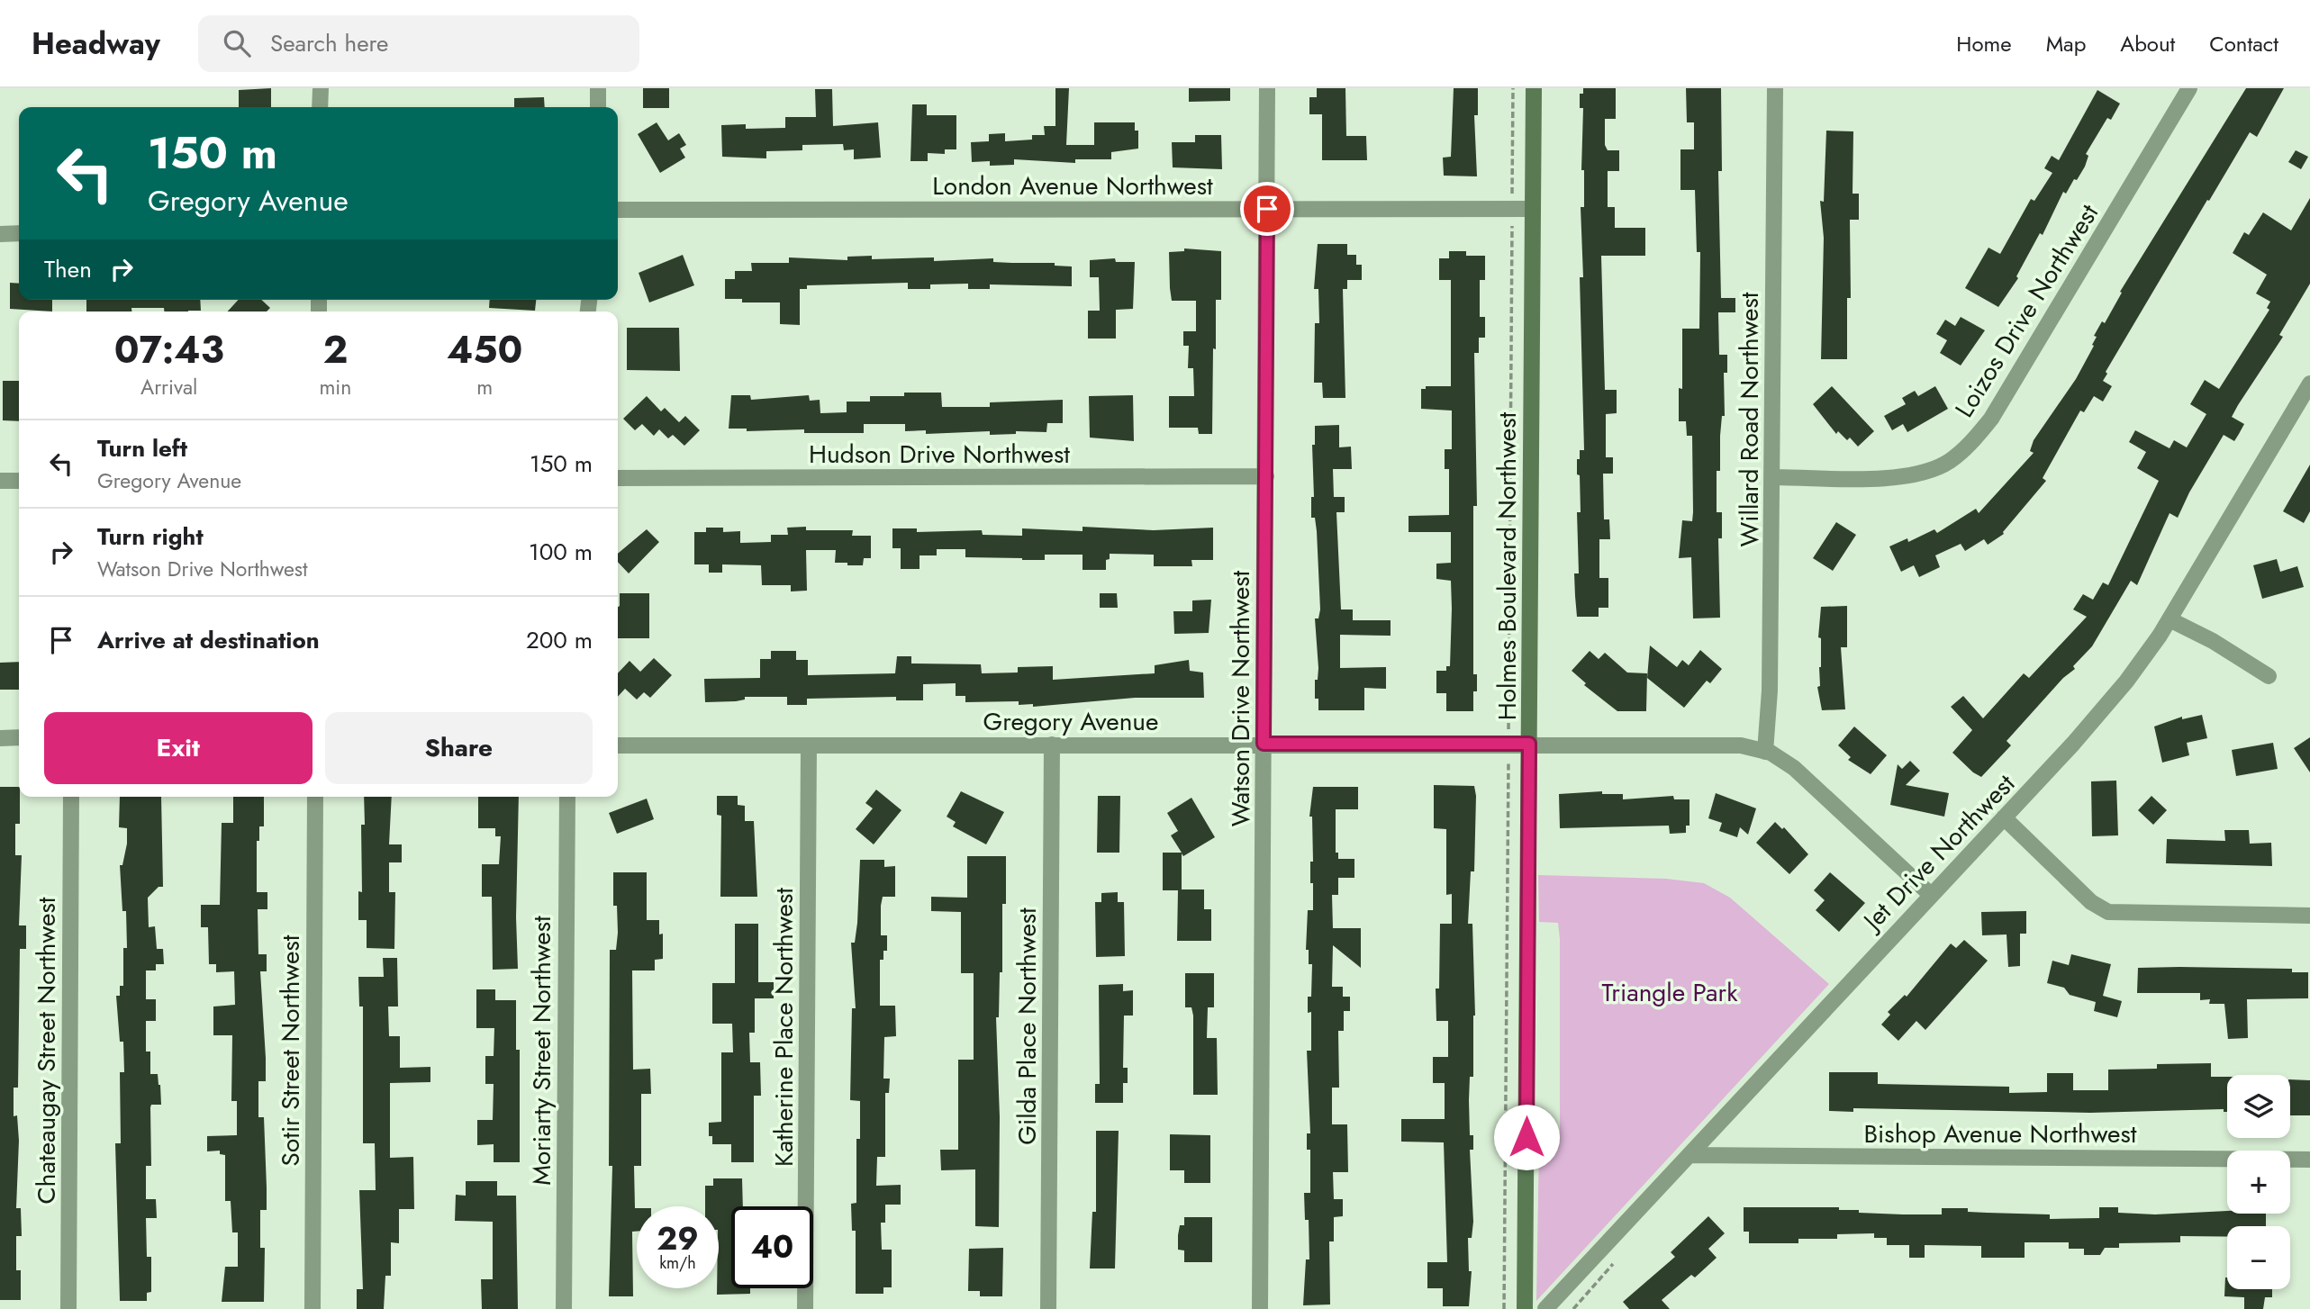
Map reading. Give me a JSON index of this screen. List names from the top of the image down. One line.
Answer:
{"streets":{"street":["London Avenue Northwest","Loizos Drive Northwest","Willard Road Northwest","Hudson Drive Northwest","Holmes Boulevard Northwest","Watson Drive Northwest","Gregory Avenue","Jet Drive Northwest","Gilda Place Northwest","Katherine Place Northwest","Chateaugay Street Northwest","Sotir Street Northwest","Moriarty Street Northwest","Bishop Avenue Northwest"]},"crossings":[["London Avenue Northwest","Holmes Boulevard Northwest"],["London Avenue Northwest","Watson Drive Northwest"],["Loizos Drive Northwest","Willard Road Northwest"],["Willard Road Northwest","Gregory Avenue"],["Hudson Drive Northwest","Watson Drive Northwest"],["Holmes Boulevard Northwest","Gregory Avenue"],["Watson Drive Northwest","Gregory Avenue"],["Gregory Avenue","Jet Drive Northwest"],["Gregory Avenue","Gilda Place Northwest"],["Gregory Avenue","Katherine Place Northwest"],["Jet Drive Northwest","Bishop Avenue Northwest"]],"parks":["Triangle Park"],"page":{"header":"Headway","search":"Search here","nav":["Home","Map","About","Contact"],"turn":["150 m","Gregory Avenue"],"then":"Then","eta":["07:43","Arrival","2","min","450","m"],"list":[{"name":"Turn left","note":"Gregory Avenue","value":"150 m"},{"name":"Turn right","note":"Watson Drive Northwest","value":"100 m"},{"name":"Arrive at destination","value":"200 m"}],"buttons":["Exit","Share"],"map_buttons":["+","−"],"speed":"29 km/h","limit":"40"}}
